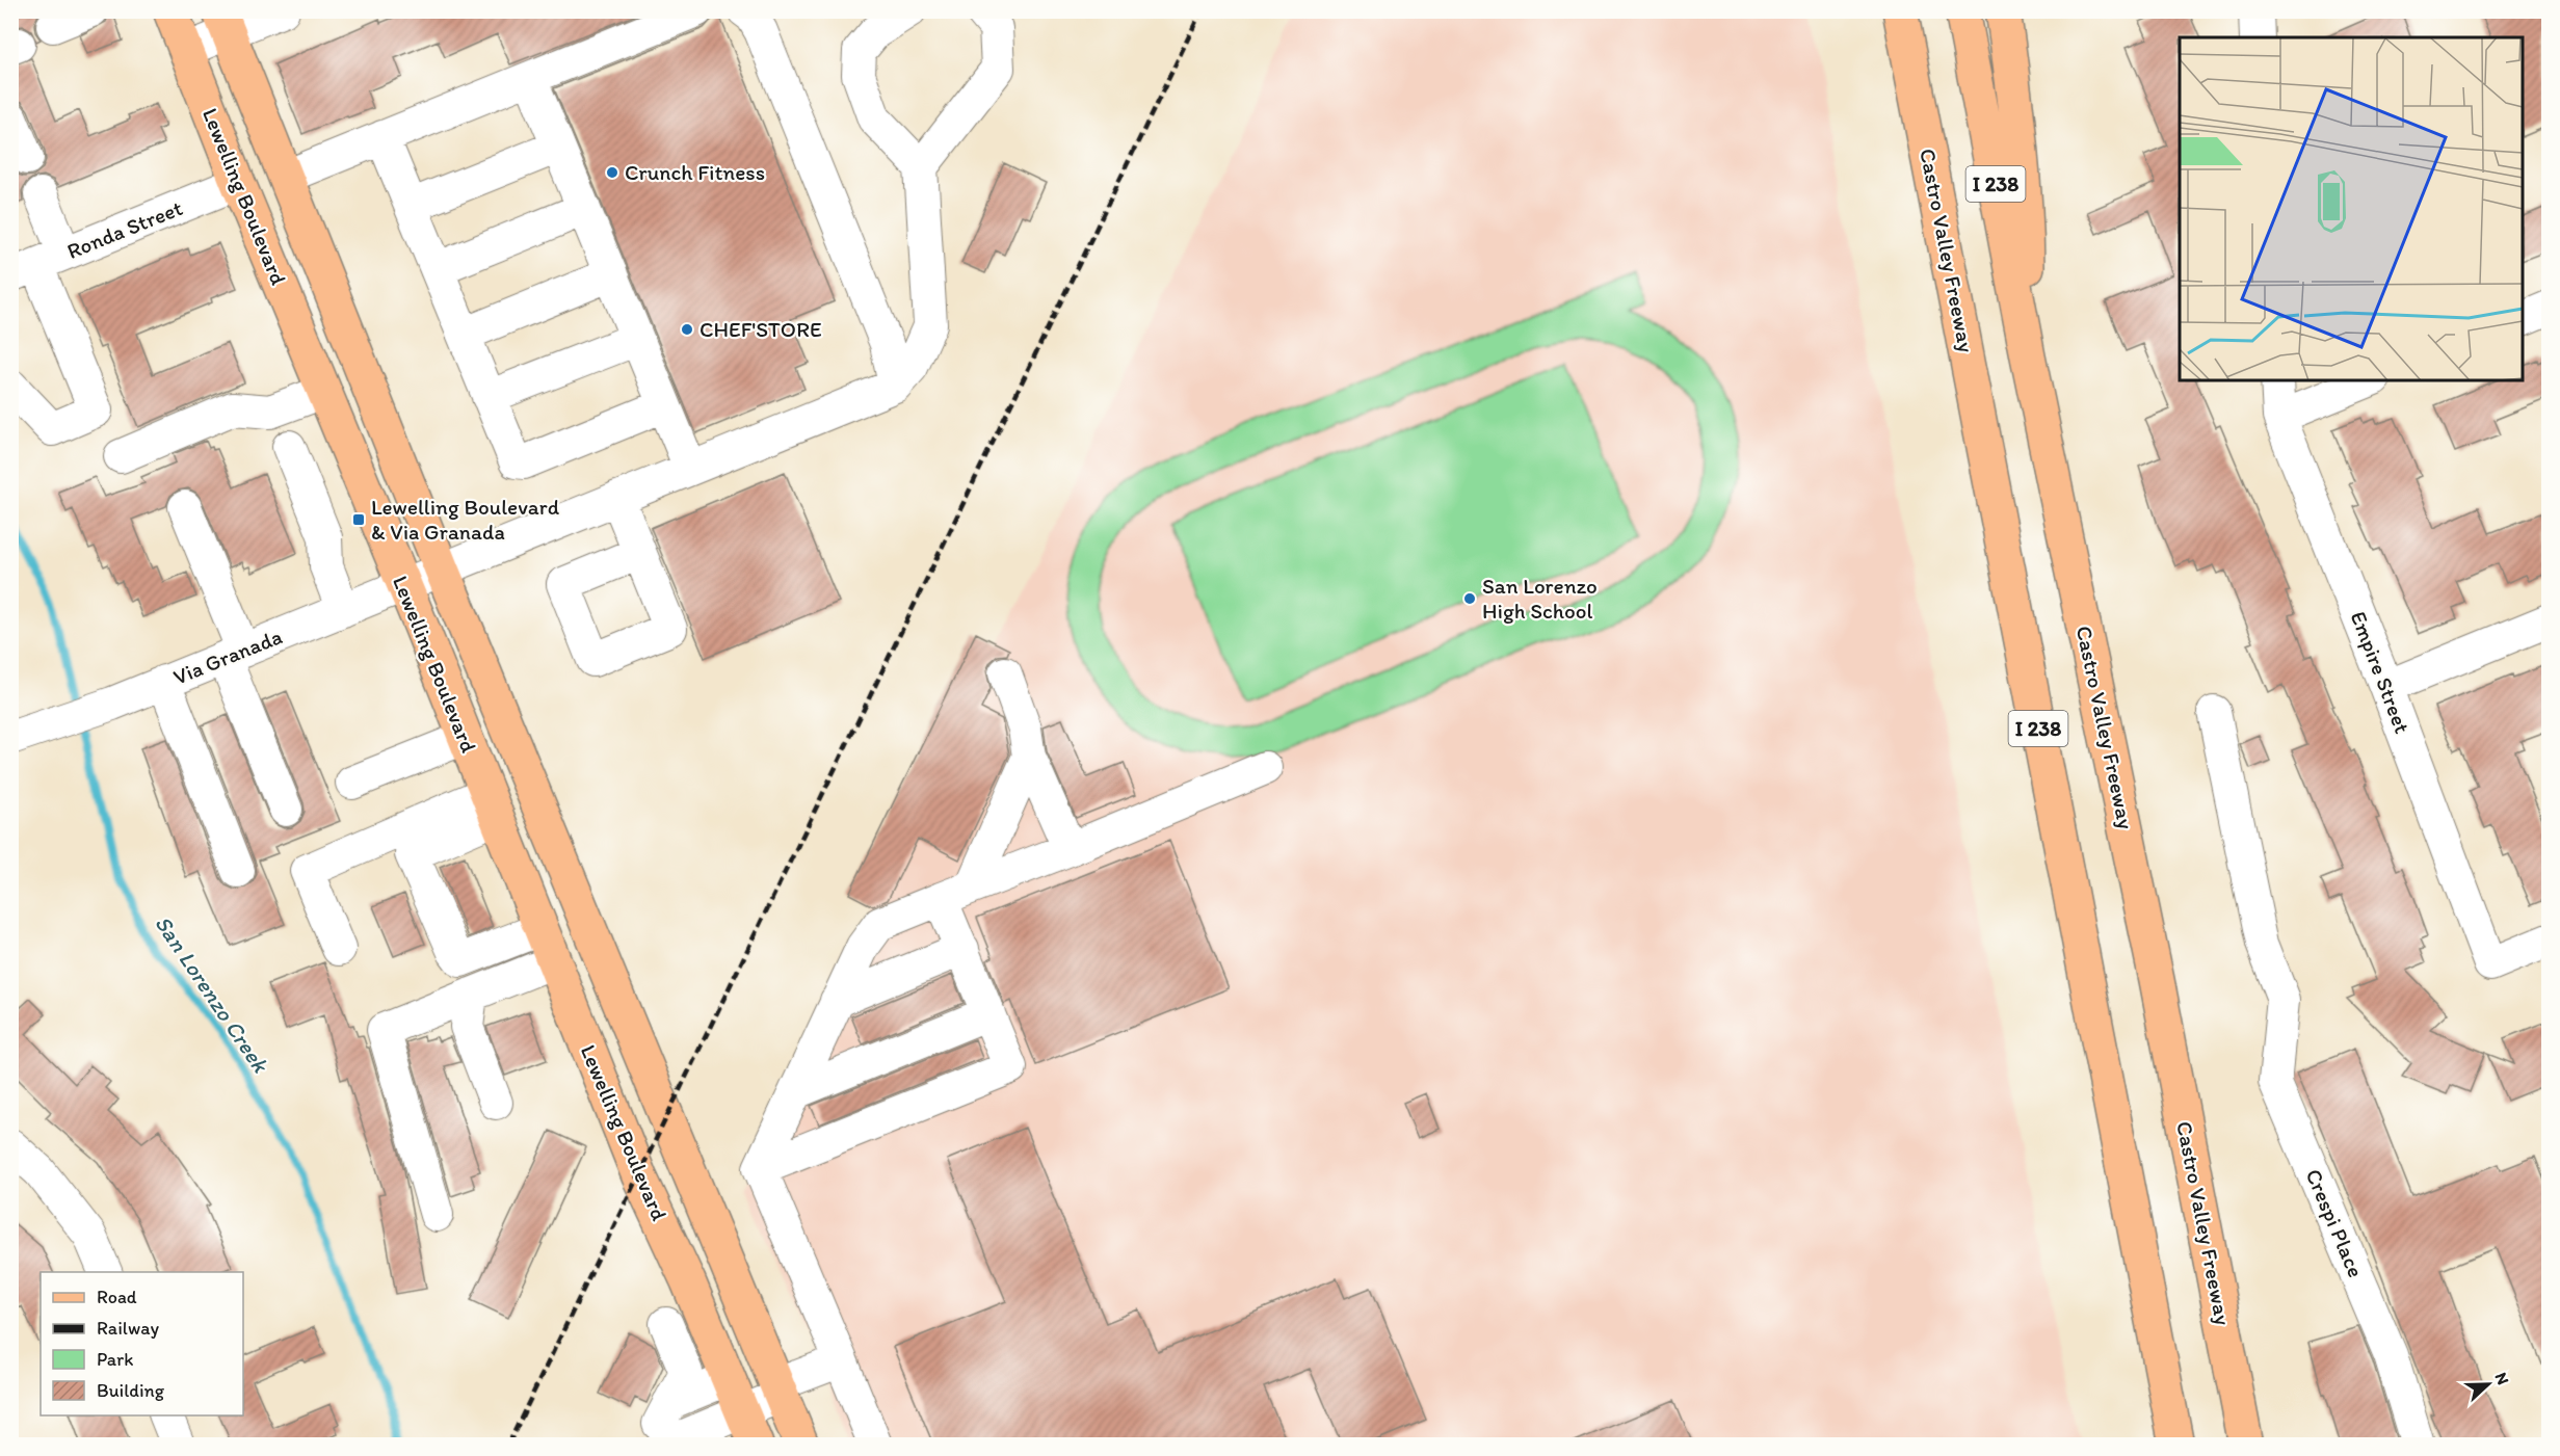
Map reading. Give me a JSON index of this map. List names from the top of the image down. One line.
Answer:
{"streets":{"main road":["I 238","Lewelling Boulevard","Castro Valley Freeway"],"street":["Ronda Street","Via Granada","Empire Street","Crespi Place"]},"crossings":[["Lewelling Boulevard","Ronda Street"],["Lewelling Boulevard","Via Granada"]],"water":["San Lorenzo Creek"],"places":{"other":["Crunch Fitness","CHEF'STORE","San Lorenzo High School"],"transit":["Lewelling Boulevard & Via Granada"]},"legend":["Road","Railway","Park","Building"],"north":"right"}
